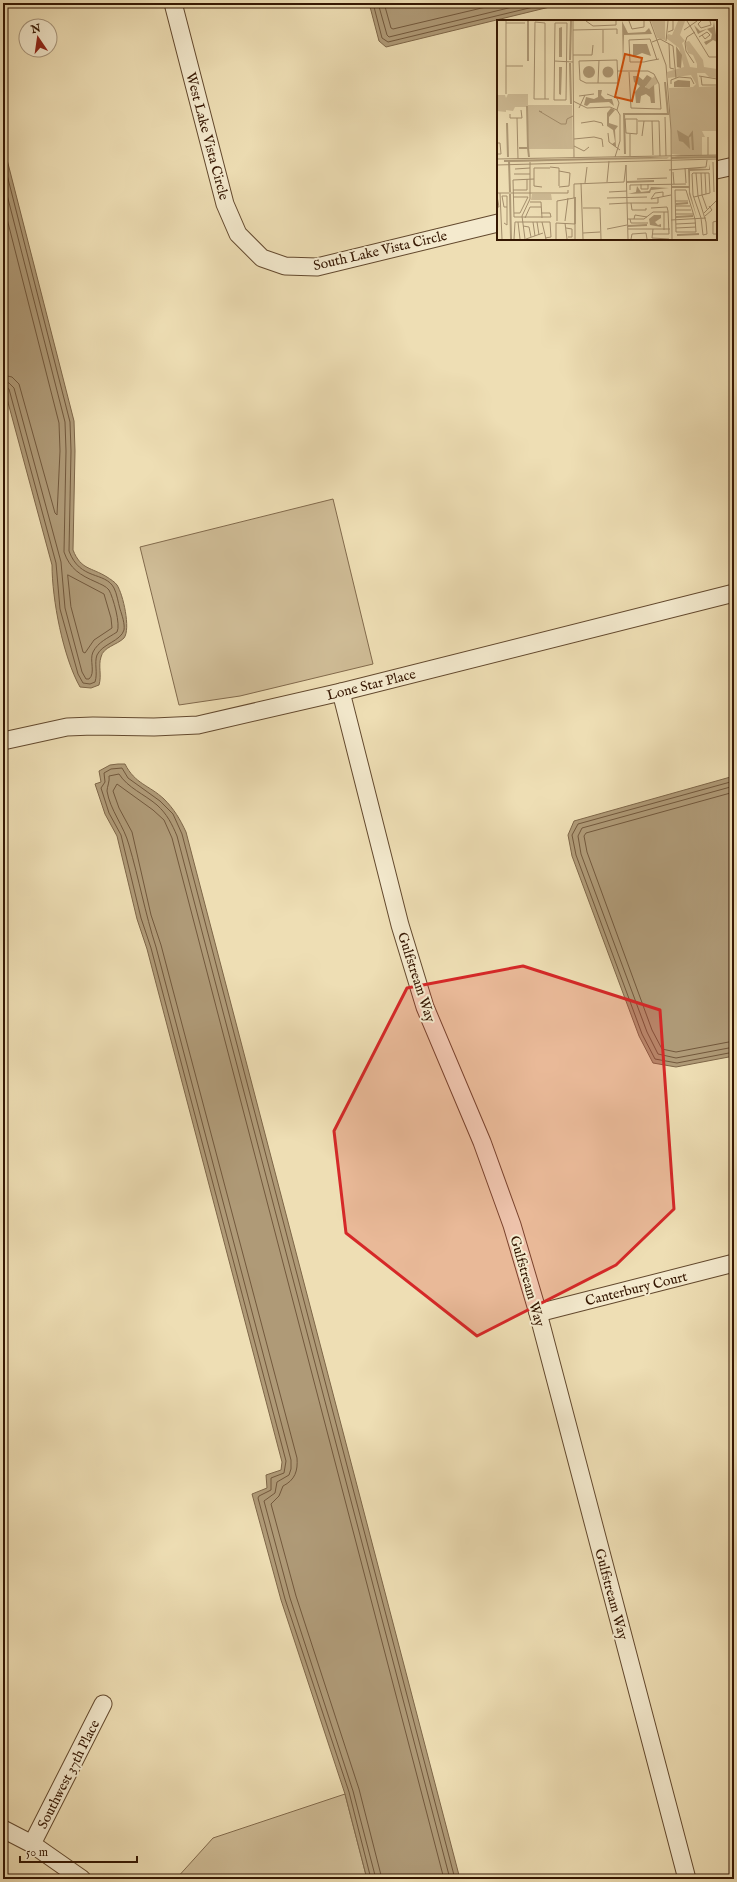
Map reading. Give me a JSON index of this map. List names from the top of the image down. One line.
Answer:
{"streets":{"street":["West Lake Vista Circle","South Lake Vista Circle","Lone Star Place","Gulfstream Way","Canterbury Court","Southwest 37th Place"]},"crossings":[["West Lake Vista Circle","South Lake Vista Circle"],["Lone Star Place","Gulfstream Way"],["Gulfstream Way","Canterbury Court"]],"scale_bar":"50 m","north":"top"}
